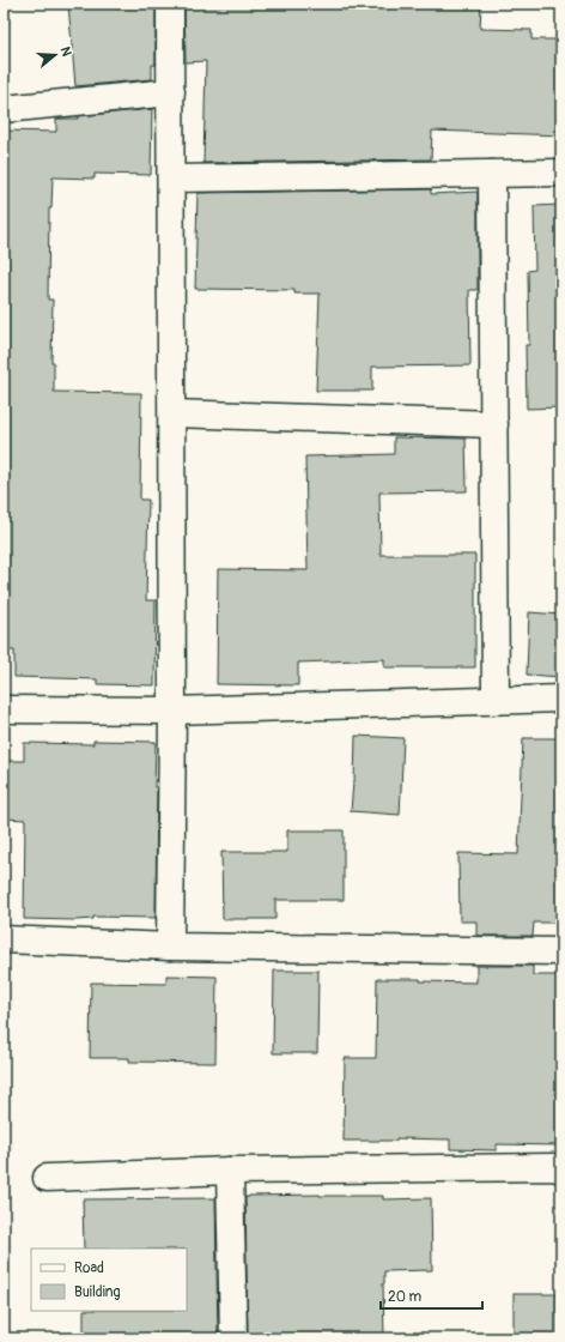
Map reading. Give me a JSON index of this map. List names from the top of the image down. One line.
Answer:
{"legend":["Road","Building"],"scale_bar":"20 m","north":"right"}
